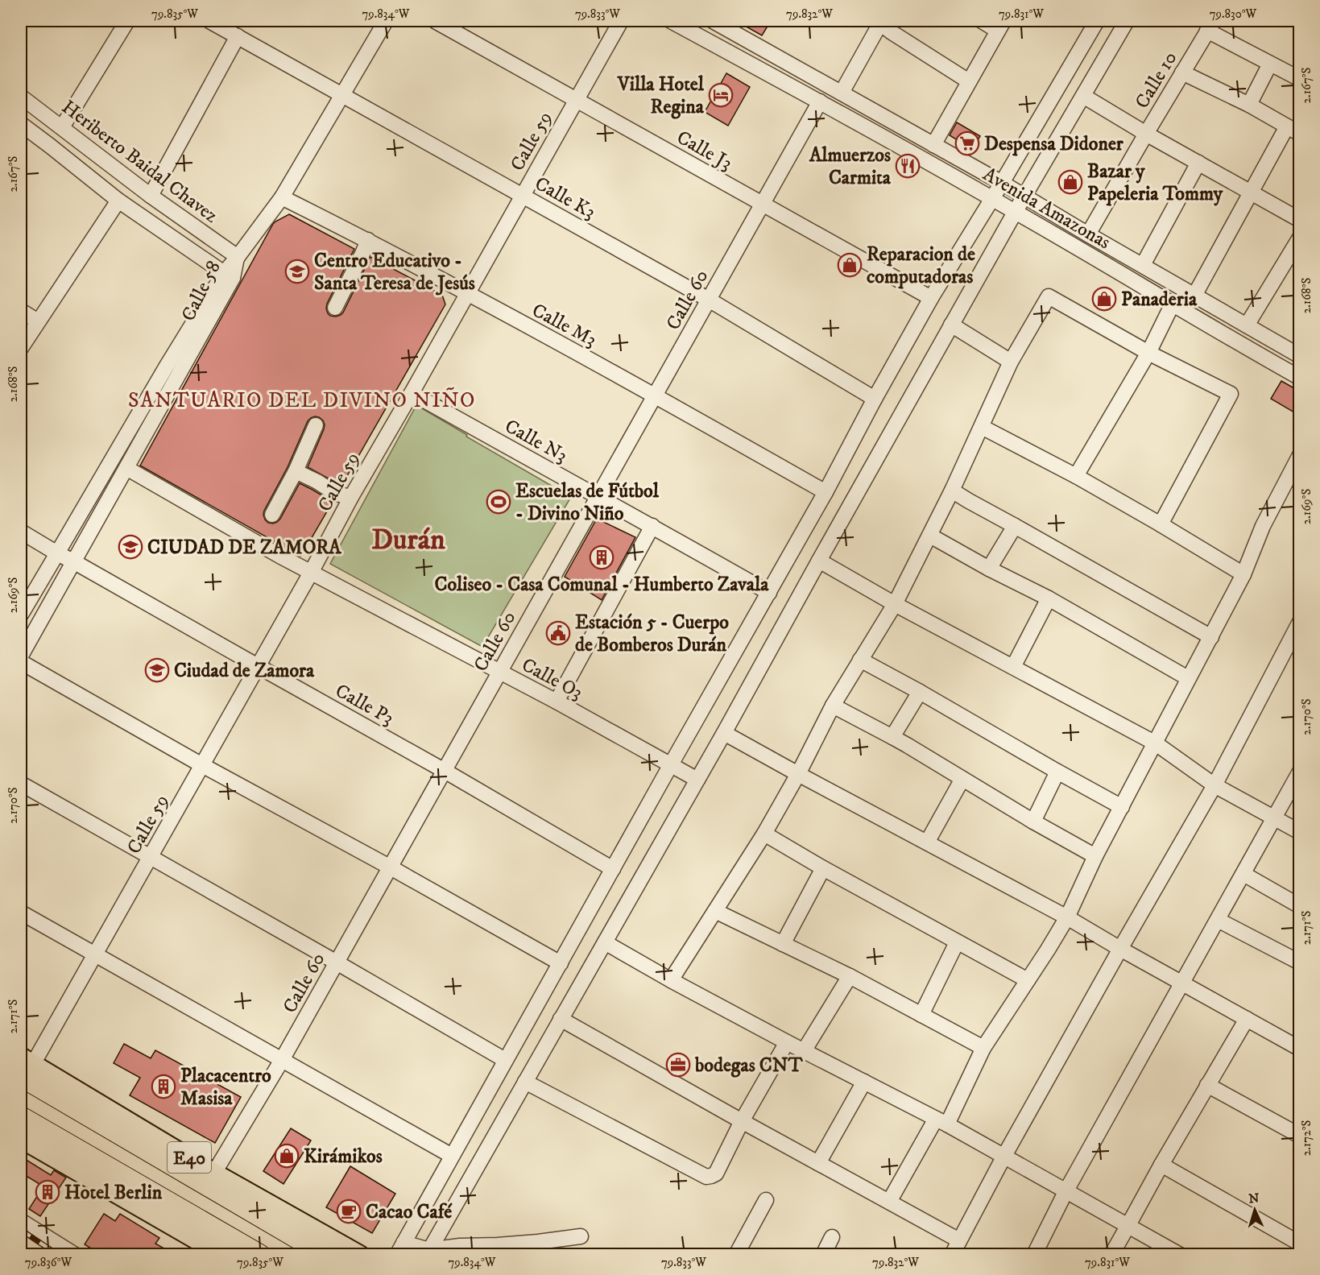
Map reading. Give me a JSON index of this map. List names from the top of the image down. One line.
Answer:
{"streets":{"highway":["E40"],"street":["Calle 10","Calle 59","Calle J3","Heriberto Baidal Chavez","Calle K3","Avenida Amazonas","Calle 58","Calle 60","Calle M3","Calle N3","Calle O3","Calle P3"]},"crossings":[["Calle 10","Avenida Amazonas"],["Calle 59","Calle J3"],["Calle 59","Calle K3"],["Calle 59","Calle M3"],["Calle 59","Calle N3"],["Calle 59","Calle O3"],["Calle 59","Calle P3"],["Calle 59","E40"],["Calle J3","Calle 60"],["Heriberto Baidal Chavez","Calle 58"],["Calle K3","Calle 60"],["Avenida Amazonas","Calle 60"],["Calle 58","Calle O3"],["Calle 58","Calle P3"],["Calle 60","Calle M3"],["Calle 60","Calle N3"],["Calle 60","Calle O3"],["Calle 60","Calle P3"],["Calle 60","E40"]],"districts":["SANTUARIO DEL DIVINO NIÑO","Durán"],"places":{"hotel":["Villa Hotel Regina"],"supermarket":["Despensa Didoner"],"restaurant":["Almuerzos Carmita"],"shop":["Bazar y Papeleria Tommy","Reparacion de computadoras","Panaderia","Kirámikos"],"school or university":["Centro Educativo - Santa Teresa de Jesús","CIUDAD DE ZAMORA","Ciudad de Zamora"],"sports":["Escuelas de Fútbol - Divino Niño"],"building":["Coliseo - Casa Comunal - Humberto Zavala","Placacentro Masisa","Hotel Berlin"],"public building":["Estación 5 - Cuerpo de Bomberos Durán"],"office":["bodegas CNT"],"cafe":["Cacao Café"]},"north":"top","coordinates":["79.835°W","79.834°W","79.833°W","79.832°W","79.831°W","79.830°W","2.167°S","2.168°S","2.169°S","2.170°S","2.171°S","2.172°S","79.836°W"]}
